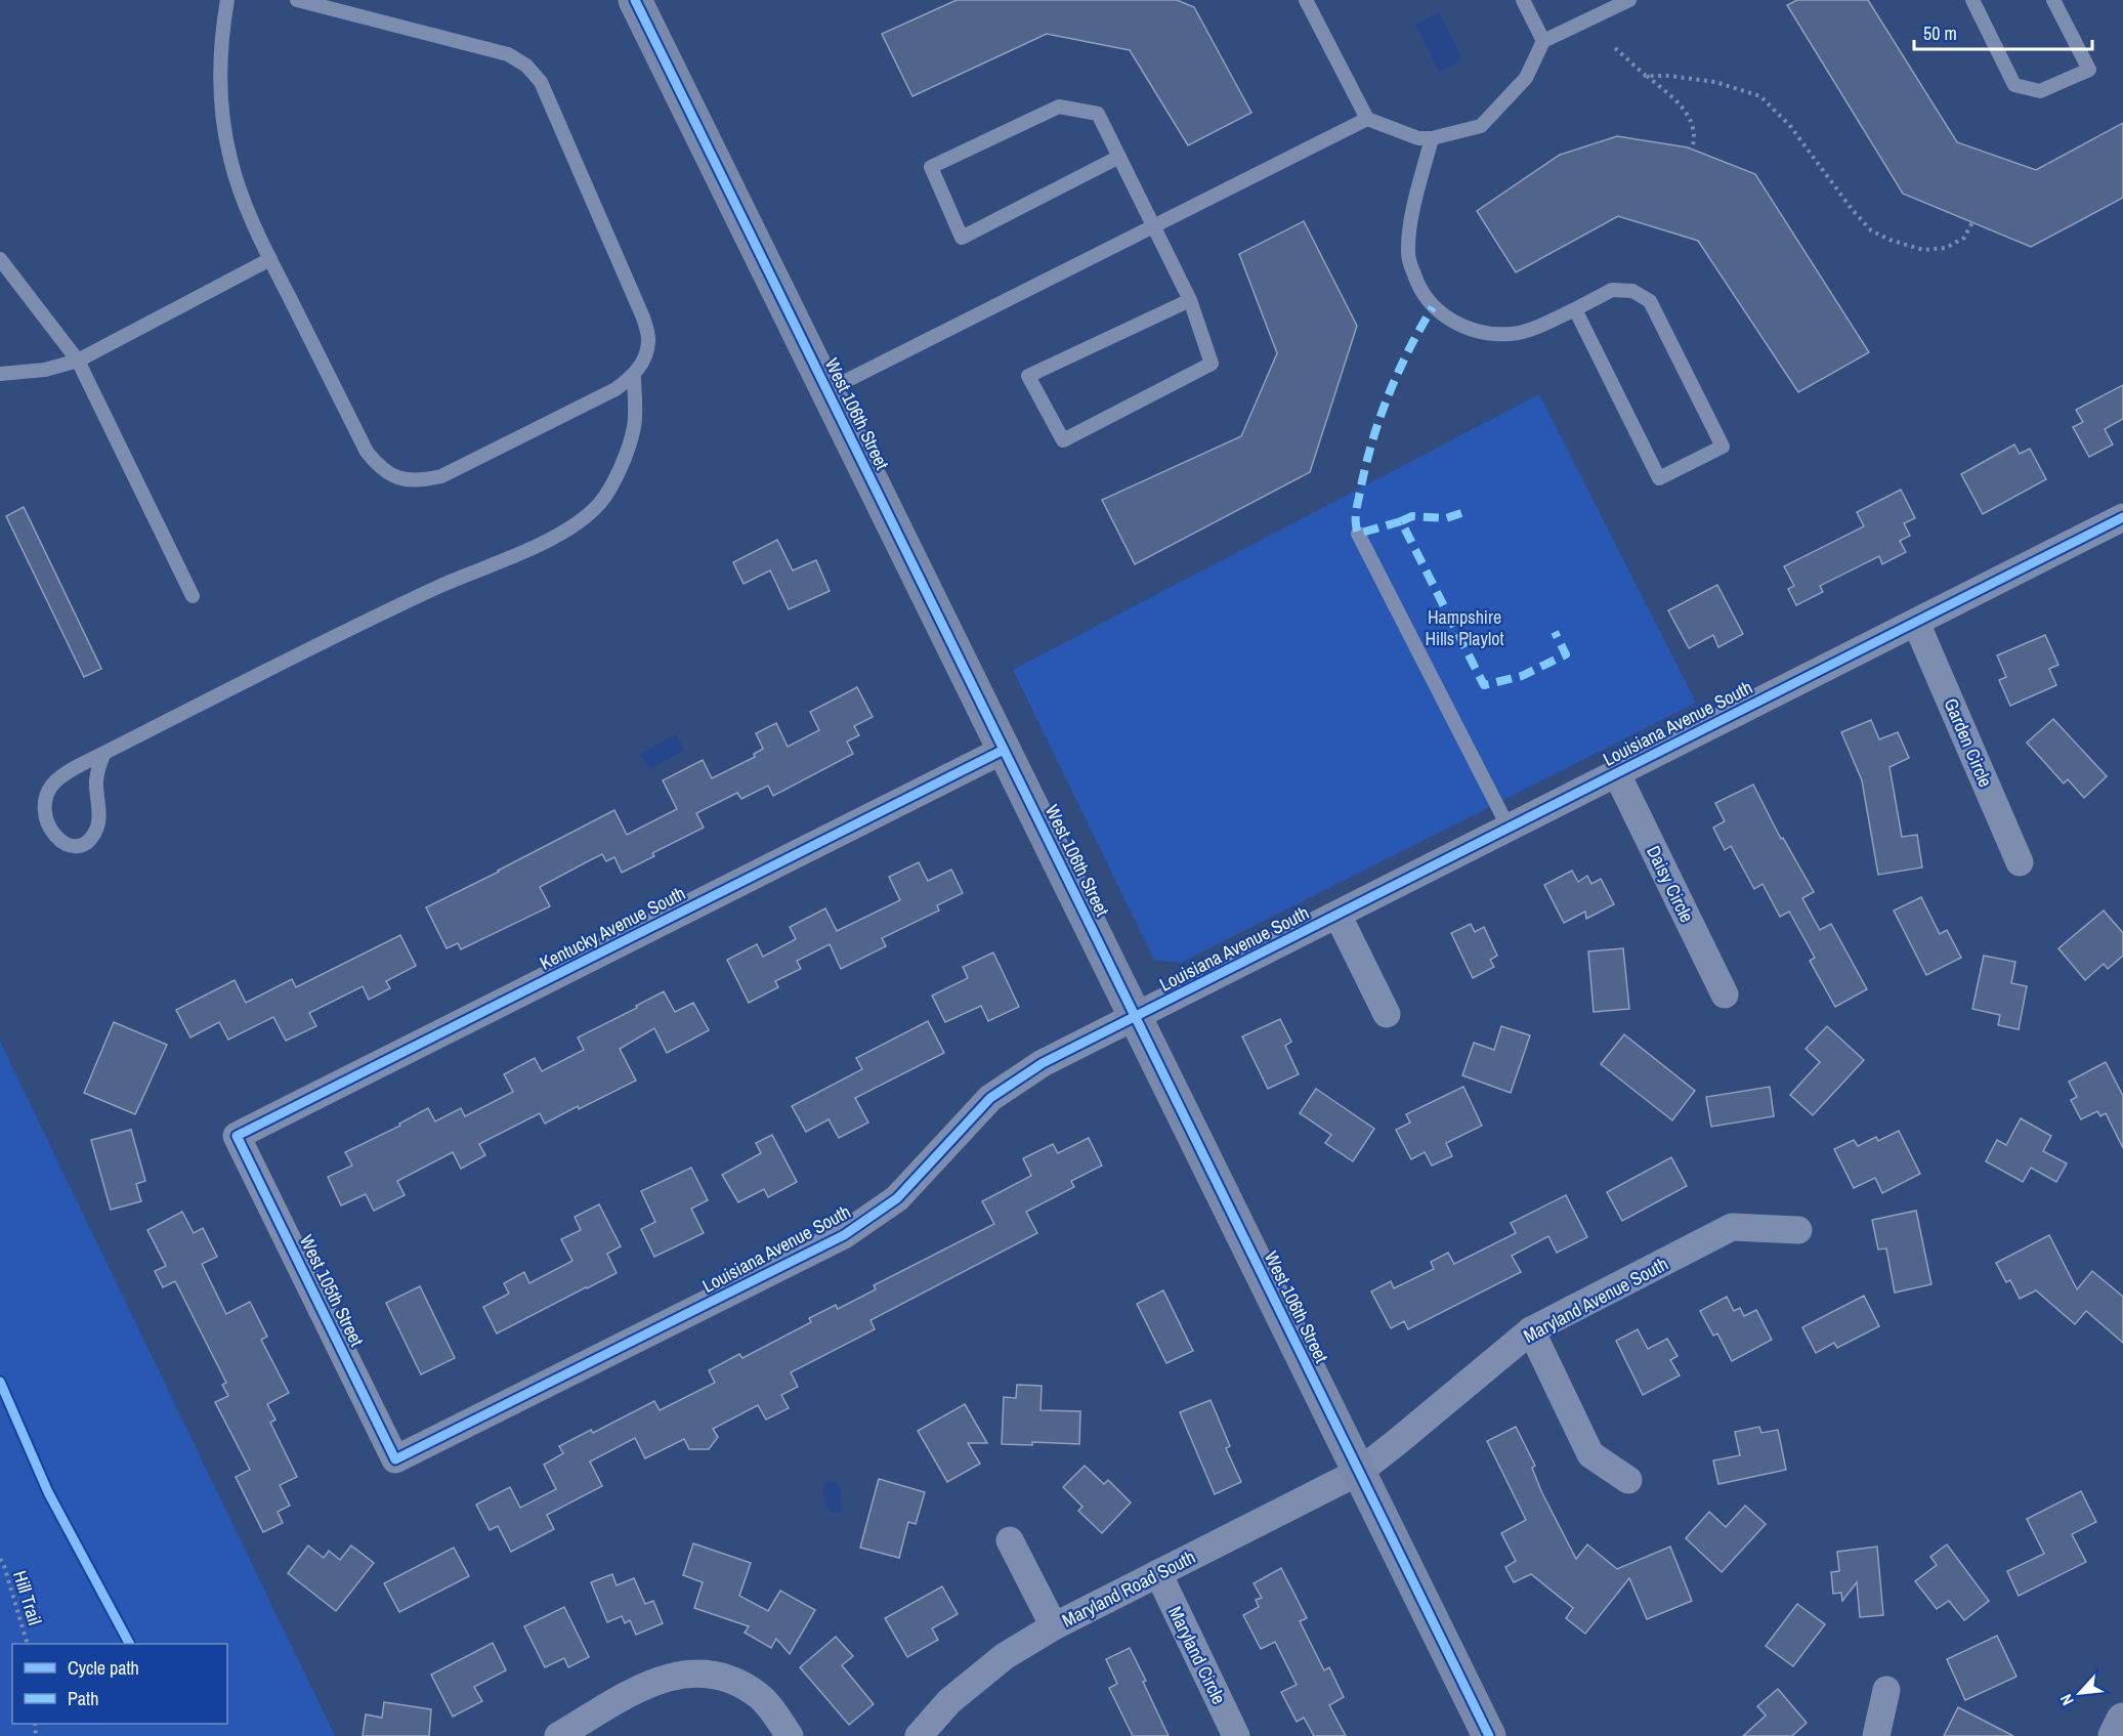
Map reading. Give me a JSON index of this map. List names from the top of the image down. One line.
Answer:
{"streets":{"street":["West 106th Street","Louisiana Avenue South","Garden Circle","Daisy Circle","Kentucky Avenue South","West 105th Street","Maryland Avenue South","Maryland Road South","Maryland Circle"],"path":["Hill Trail"]},"crossings":[["West 106th Street","Louisiana Avenue South"],["West 106th Street","Kentucky Avenue South"],["West 106th Street","Maryland Avenue South"],["West 106th Street","Maryland Road South"],["Louisiana Avenue South","Garden Circle"],["Louisiana Avenue South","Daisy Circle"],["Louisiana Avenue South","West 105th Street"],["Kentucky Avenue South","West 105th Street"],["Maryland Avenue South","Maryland Road South"],["Maryland Road South","Maryland Circle"]],"parks":["Hampshire Hills Playlot"],"legend":["Cycle path","Path"],"scale_bar":"50 m","north":"bottom left"}
